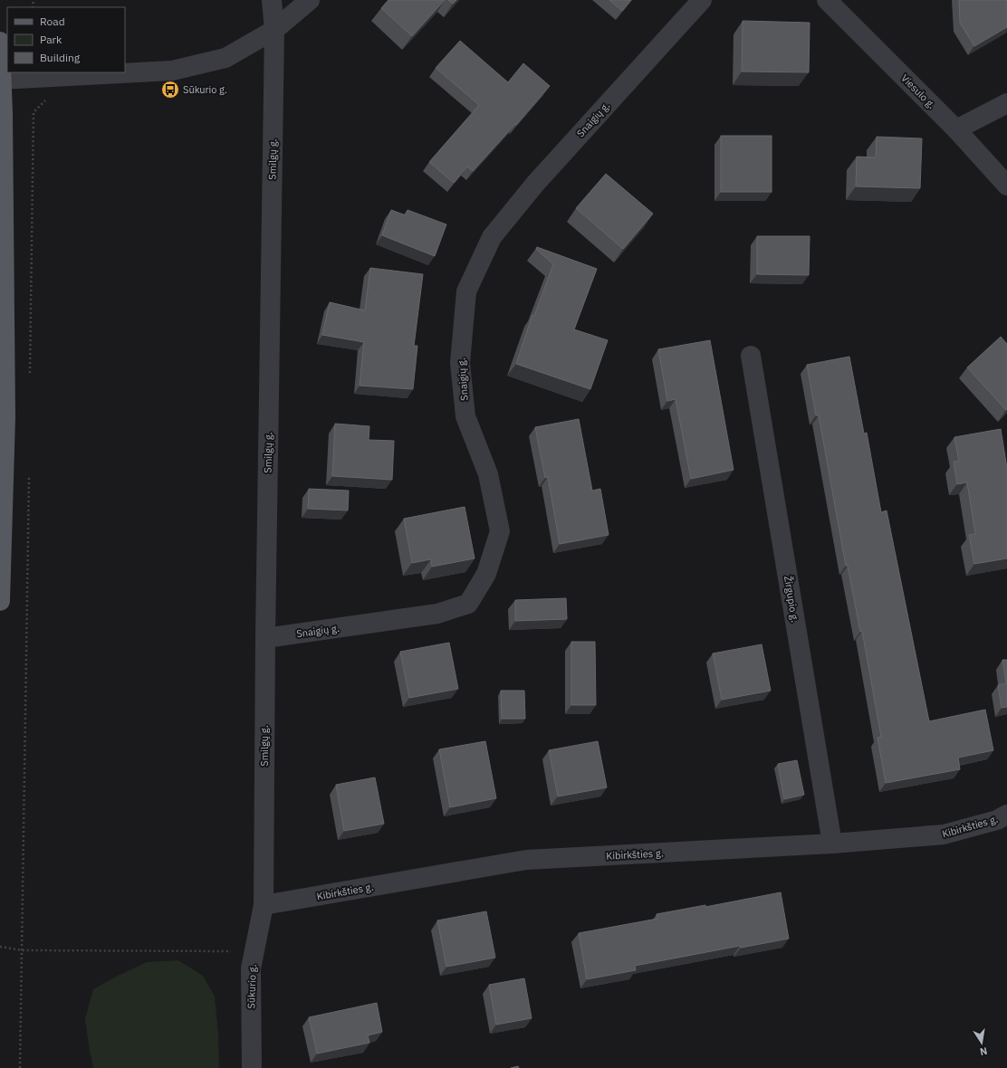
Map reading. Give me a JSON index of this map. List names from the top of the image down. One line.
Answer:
{"streets":{"street":["Viesulo g.","Snaigių g.","Smilgų g.","Žirgupio g.","Kibirkšties g.","Sūkurio g."]},"crossings":[["Snaigių g.","Smilgų g."],["Smilgų g.","Kibirkšties g."],["Smilgų g.","Sūkurio g."],["Žirgupio g.","Kibirkšties g."],["Kibirkšties g.","Sūkurio g."]],"places":{"bus stop":["Sūkurio g."]},"legend":["Road","Park","Building"],"north":"bottom"}
